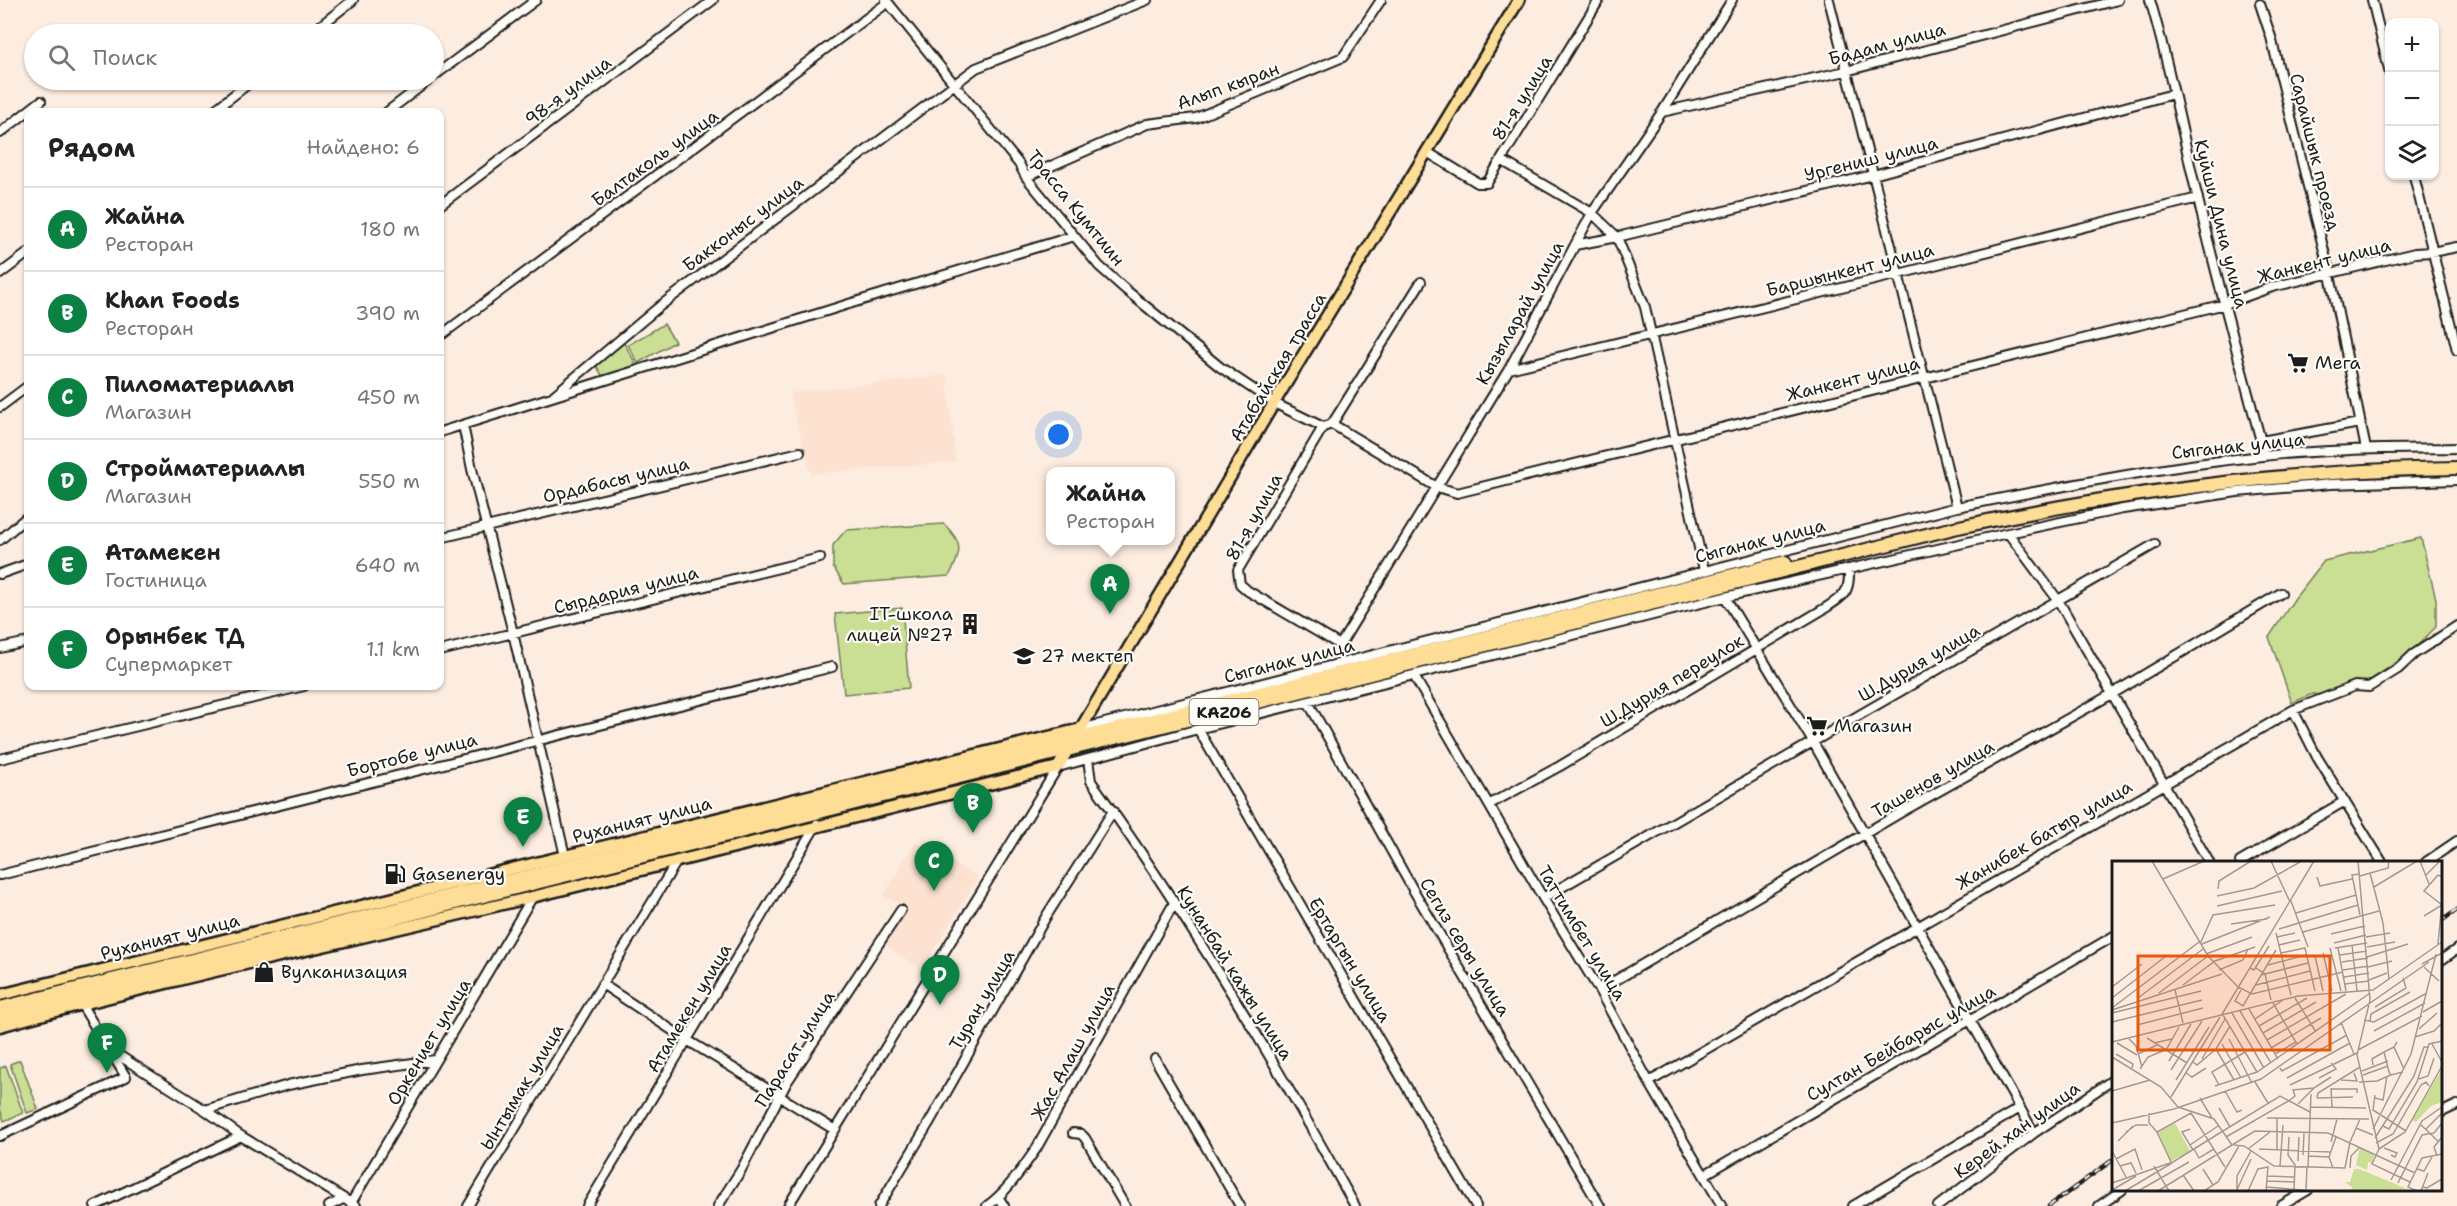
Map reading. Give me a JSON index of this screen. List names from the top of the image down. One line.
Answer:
{"streets":{"highway":["KАZ06"],"main road":["Атабайская трасса","Руханият улица"],"street":["Бадам улица","Алып кыран","98-я улица","81-я улица","Сарайшык проезд","Балтаколь улица","Ургениш улица","Трасса Кумтиин","Бакконыс улица","Куйши Дина улица","Жанкент улица","Баршынкент улица","Кызыларай улица","Сыганак улица","Ордабасы улица","Сырдария улица","Ш.Дурия улица","Ш.Дурия переулок","Бортобе улица","Ташенов улица","Жанибек батыр улица","Таттимбет улица","Сегиз серы улица","Ертаргын улица","Кунанбай кажы улица","Туран улица","Атамекен улица","Оркениет улица","Султан Бейбарыс улица","Парасат улица","Жас Алаш улица","Ынтымак улица","Керей хан улица"]},"crossings":[["Бадам улица","Кызыларай улица"],["Алып кыран","Трасса Кумтиин"],["81-я улица","Кызыларай улица"],["81-я улица","Атабайская трасса"],["Сарайшык проезд","Жанкент улица"],["Сарайшык проезд","Сыганак улица"],["Балтаколь улица","Трасса Кумтиин"],["Ургениш улица","Куйши Дина улица"],["Ургениш улица","Кызыларай улица"],["Трасса Кумтиин","Бакконыс улица"],["Трасса Кумтиин","Атабайская трасса"],["Куйши Дина улица","Жанкент улица"],["Куйши Дина улица","Баршынкент улица"],["Куйши Дина улица","Сыганак улица"],["Жанкент улица","Кызыларай улица"],["Баршынкент улица","Кызыларай улица"],["Атабайская трасса","Сыганак улица"],["Атабайская трасса","KАZ06"],["Атабайская трасса","Руханият улица"],["Сыганак улица","KАZ06"],["Сыганак улица","Руханият улица"],["Ш.Дурия улица","Таттимбет улица"],["Ш.Дурия переулок","Таттимбет улица"],["KАZ06","Руханият улица"],["Ташенов улица","Таттимбет улица"],["Жанибек батыр улица","Таттимбет улица"],["Таттимбет улица","Султан Бейбарыс улица"],["Кунанбай кажы улица","Туран улица"],["Кунанбай кажы улица","Жас Алаш улица"]],"places":{"supermarket":["Мега","Магазин"],"building":["IT-школа лицей №27"],"school or university":["27 мектеп"],"fuel station":["Gasenergy"],"shop":["Вулканизация"]},"page":{"map_buttons":["+","−"],"search":"Поиск","heading":["Рядом","Найдено: 6"],"list":[{"mark":"A","name":"Жайна","note":"Ресторан","value":"180 m"},{"mark":"B","name":"Khan Foods","note":"Ресторан","value":"390 m"},{"mark":"C","name":"Пиломатериалы","note":"Магазин","value":"450 m"},{"mark":"D","name":"Стройматериалы","note":"Магазин","value":"550 m"},{"mark":"E","name":"Атамекен","note":"Гостиница","value":"640 m"},{"mark":"F","name":"Орынбек ТД","note":"Супермаркет","value":"1.1 km"}],"popup":["Жайна","Ресторан"],"pins":["A","B","E","C","D","F"]}}
